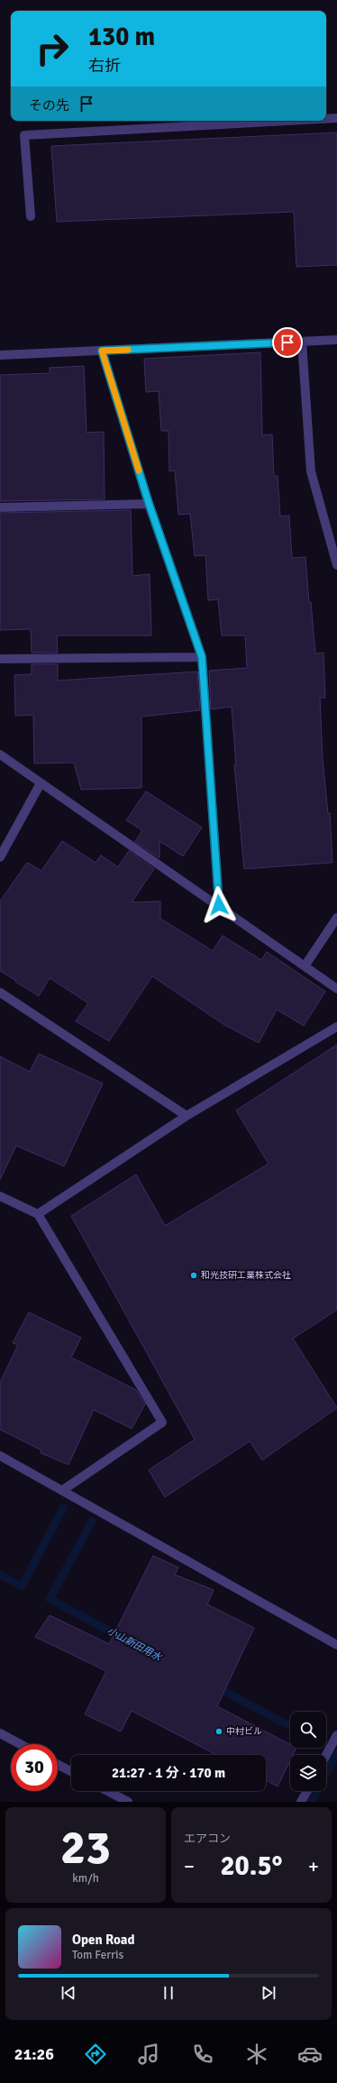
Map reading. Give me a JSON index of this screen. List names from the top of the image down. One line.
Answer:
{"water":["小山新田用水"],"places":["和光技研工業株式会社","中村ビル"],"page":{"turn":["130 m","右折"],"then":"その先","limit":"30","trip":"21:27 · 1 分 · 170 m","tile":[["23","km/h"],"エアコン"],"heat":["−","20.5°","+"],"song":["Open Road","Tom Ferris"],"tabs":"21:26"}}
